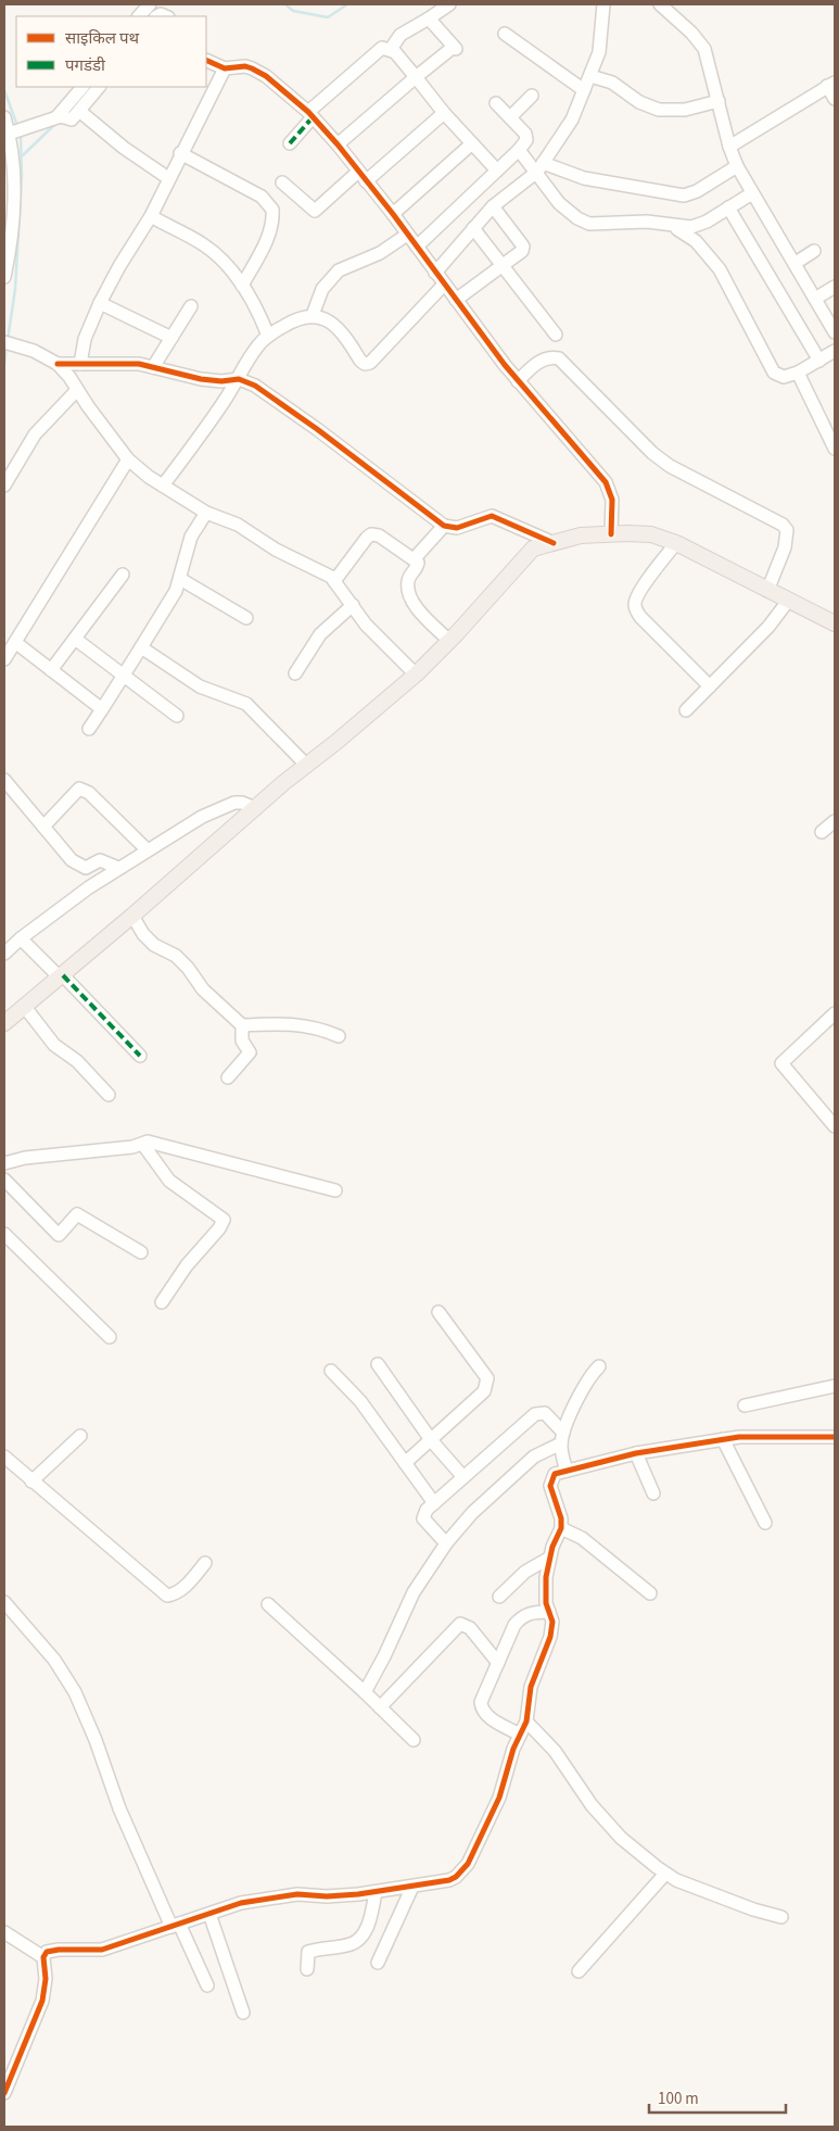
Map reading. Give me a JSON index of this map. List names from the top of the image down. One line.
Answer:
{"legend":["साइकिल पथ","पगडंडी"],"scale_bar":"100 m"}
